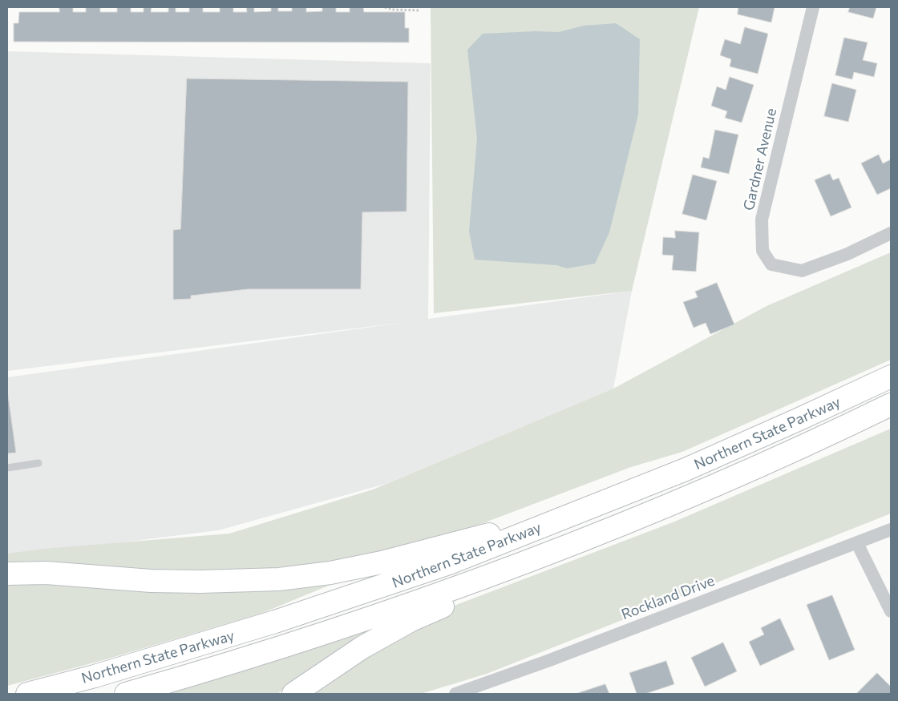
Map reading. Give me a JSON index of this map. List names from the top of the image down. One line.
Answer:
{"streets":{"highway":["Northern State Parkway"],"street":["Gardner Avenue","Rockland Drive"]}}
